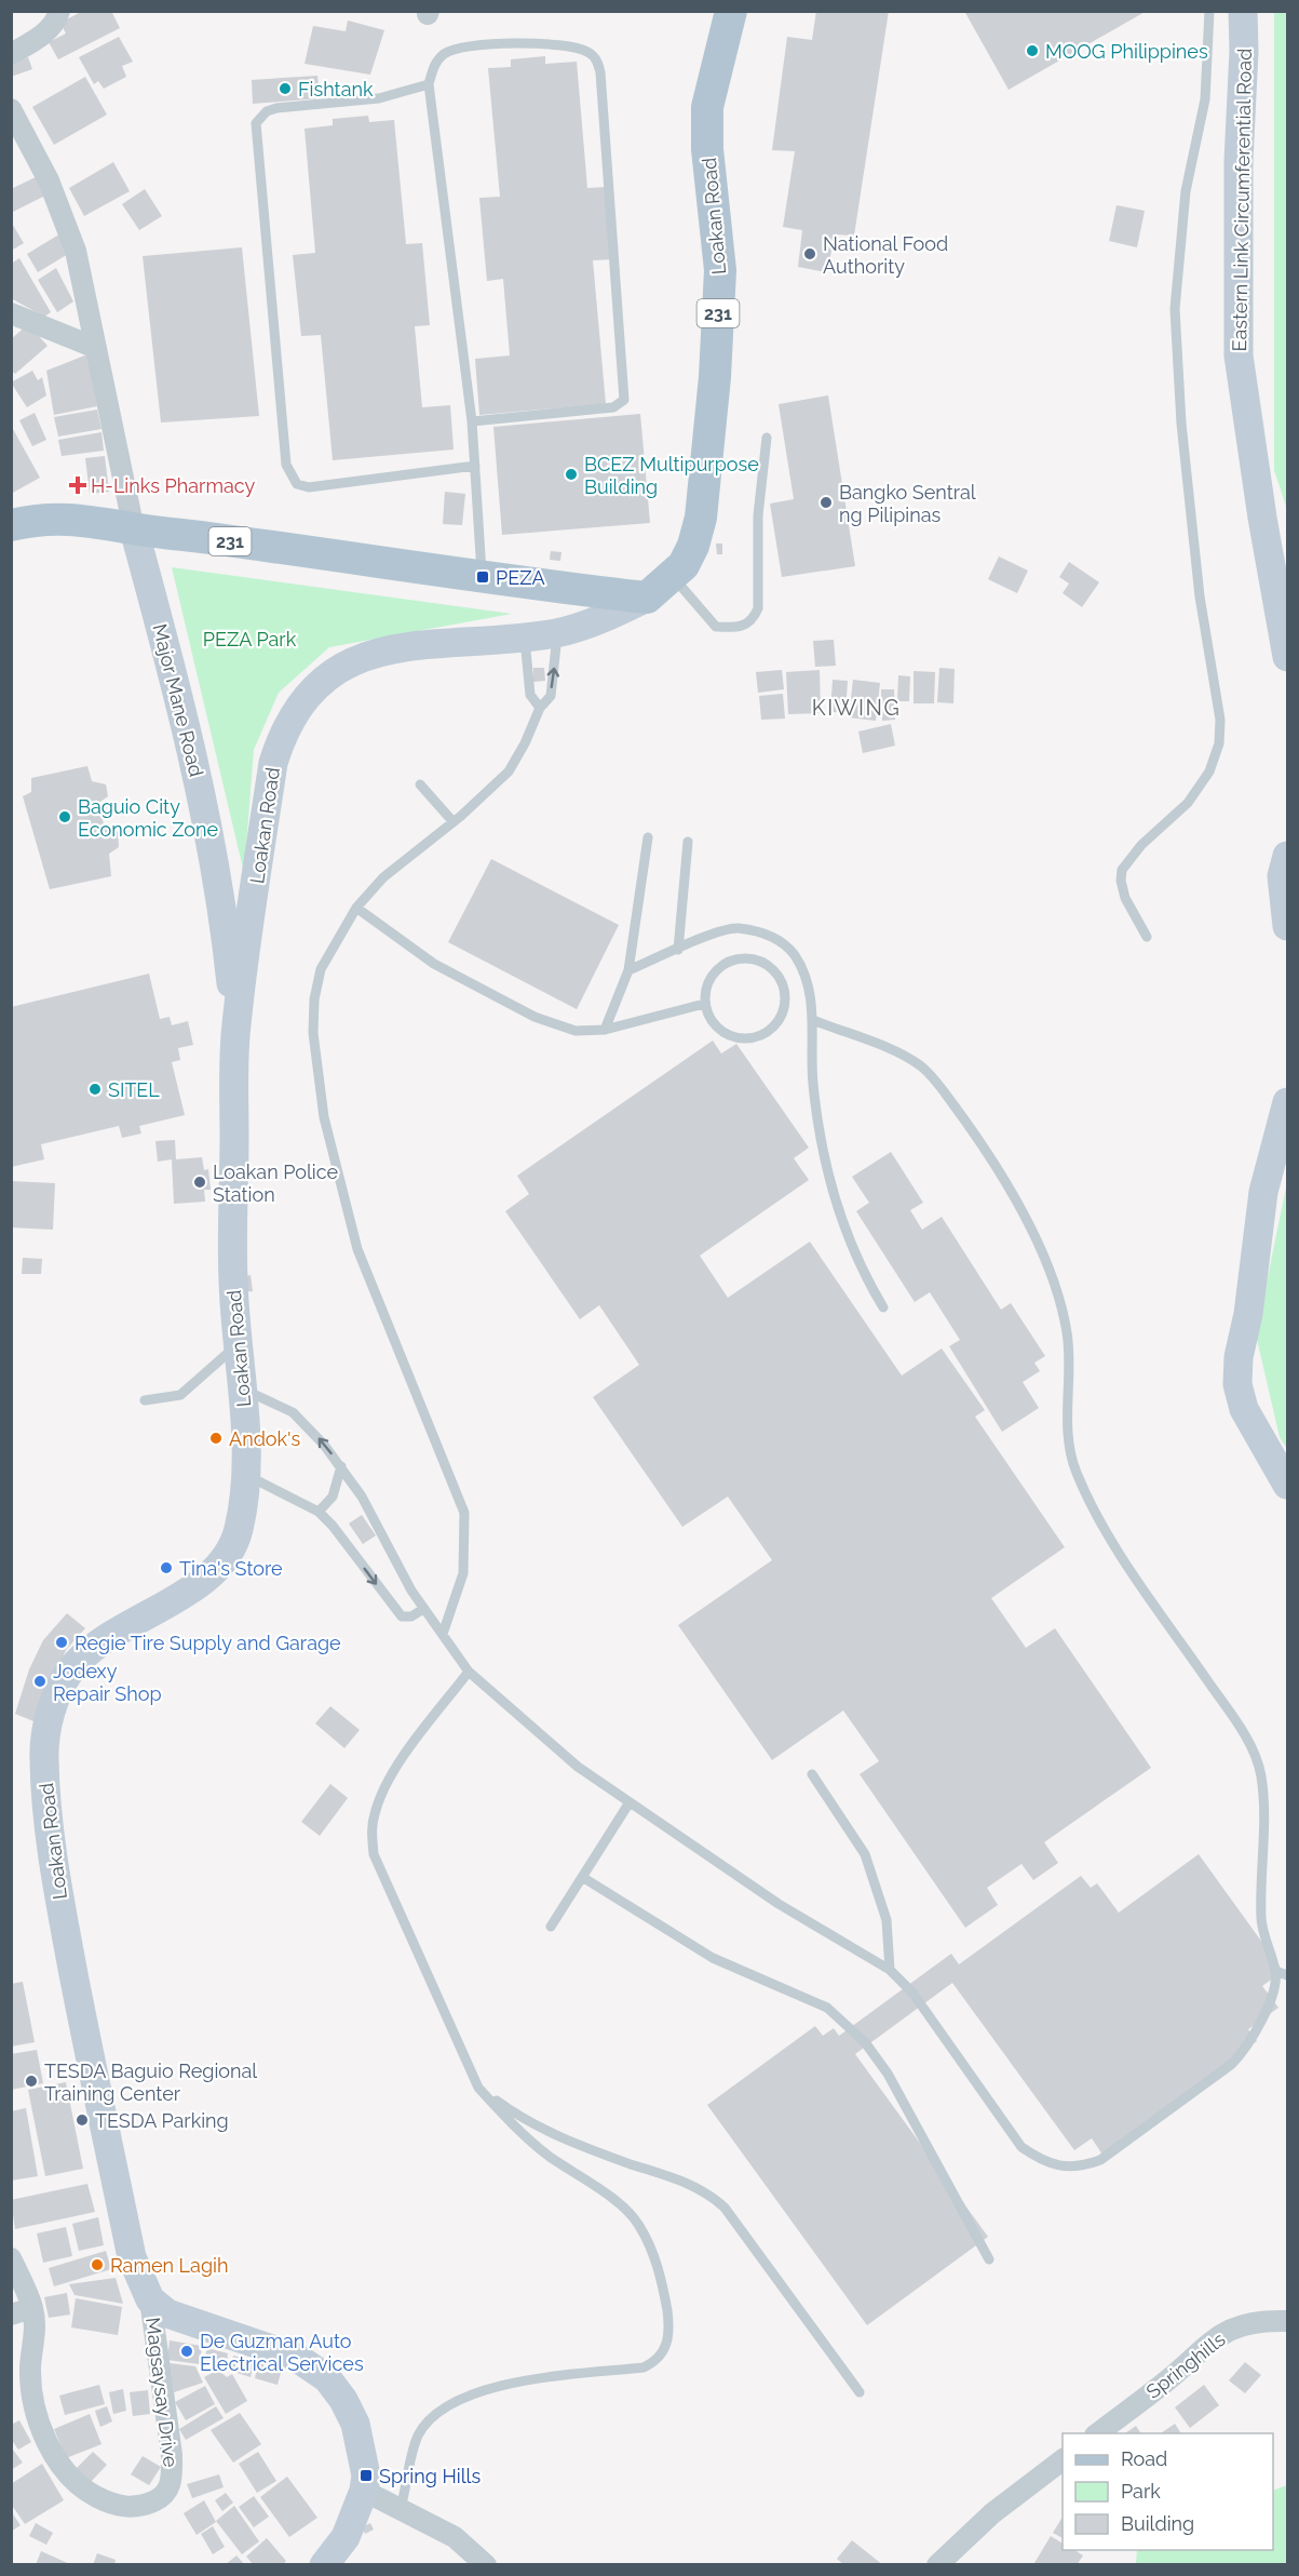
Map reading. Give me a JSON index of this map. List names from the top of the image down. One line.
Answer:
{"streets":{"main road":["Eastern Link Circumferential Road","Loakan Road","231","Major Mane Road"],"street":["Springhills","Magsaysay Drive"]},"crossings":[["Loakan Road","231"],["Loakan Road","Major Mane Road"],["Loakan Road","Magsaysay Drive"],["231","Major Mane Road"]],"districts":["KIWING"],"parks":["PEZA Park"],"places":{"other":["MOOG Philippines","Fishtank","National Food Authority","BCEZ Multipurpose Building","Bangko Sentral ng Pilipinas","Baguio City Economic Zone","SITEL","Loakan Police Station","Andok's","Tina's Store","Regie Tire Supply and Garage","Jodexy Repair Shop","TESDA Baguio Regional Training Center","TESDA Parking","Ramen Lagih","De Guzman Auto Electrical Services"],"health":["H-Links Pharmacy"],"transit":["PEZA","Spring Hills"]},"legend":["Road","Park","Building"]}
